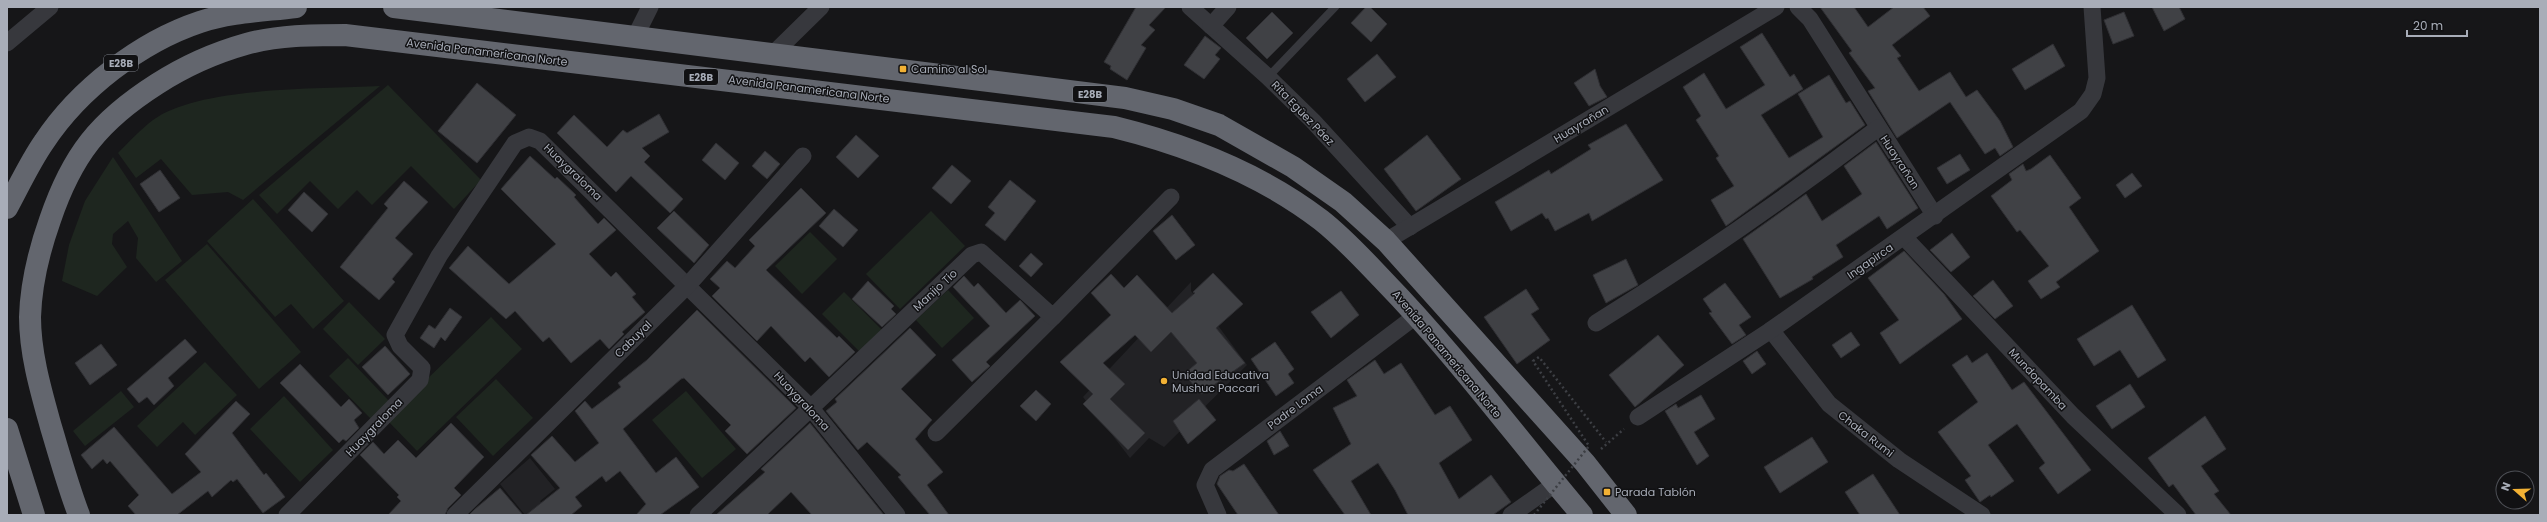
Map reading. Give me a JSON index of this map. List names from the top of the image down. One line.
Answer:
{"streets":{"highway":["Avenida Panamericana Norte","E28B"],"street":["Rita Egüez Páez","Huayrañan","Huaygraloma","Ingapirca","Manijo Tio","Cabuyal","Mundopamba","Padre Loma","Chaka Rumi"]},"crossings":[["Avenida Panamericana Norte","Padre Loma"],["E28B","Huayrañan"],["Rita Egüez Páez","Huayrañan"],["Huayrañan","Ingapirca"],["Huaygraloma","Manijo Tio"],["Huaygraloma","Cabuyal"],["Ingapirca","Mundopamba"],["Ingapirca","Chaka Rumi"]],"places":{"transit":["Camino al Sol","Parada Tablón"],"other":["Unidad Educativa Mushuc Paccari"]},"scale_bar":"20 m","north":"left"}
